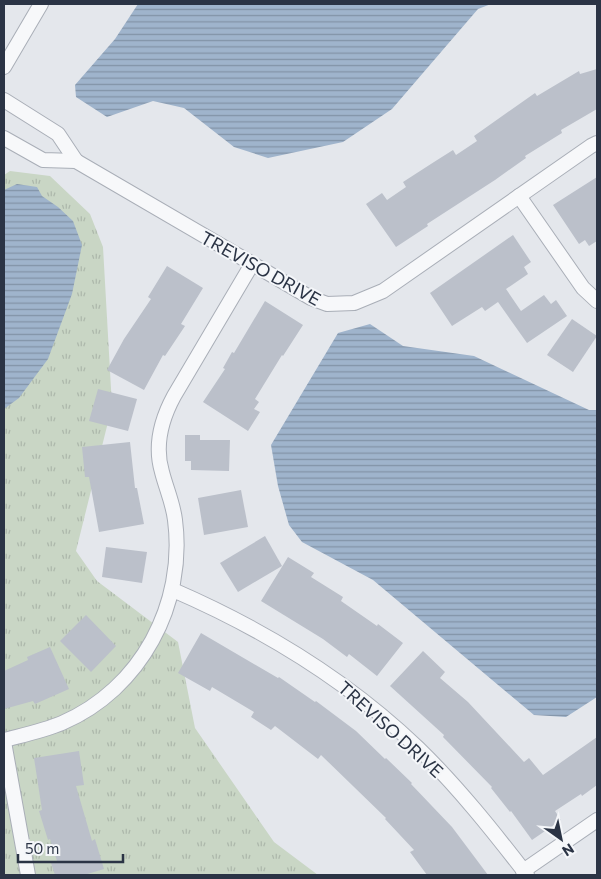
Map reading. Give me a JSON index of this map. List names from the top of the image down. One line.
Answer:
{"streets":{"street":["TREVISO DRIVE"]},"scale_bar":"50 m","north":"bottom right"}
